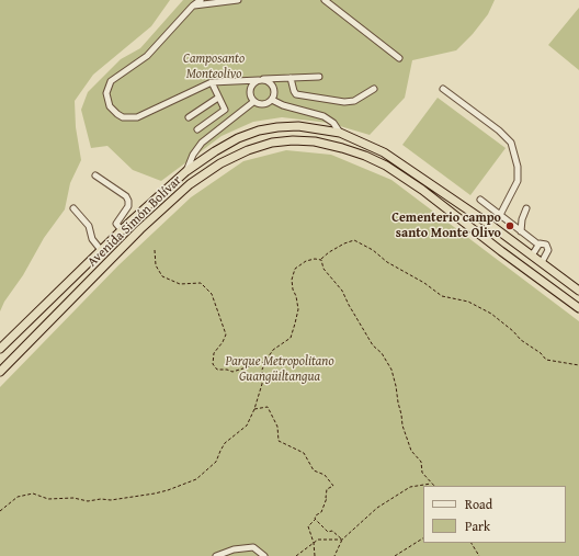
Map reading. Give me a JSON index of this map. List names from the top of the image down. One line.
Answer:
{"streets":{"highway":["Avenida Simón Bolívar"]},"parks":["Camposanto Monteolivo","Parque Metropolitano Guangüiltangua"],"places":["Cementerio campo santo Monte Olivo"],"legend":["Road","Park"]}
